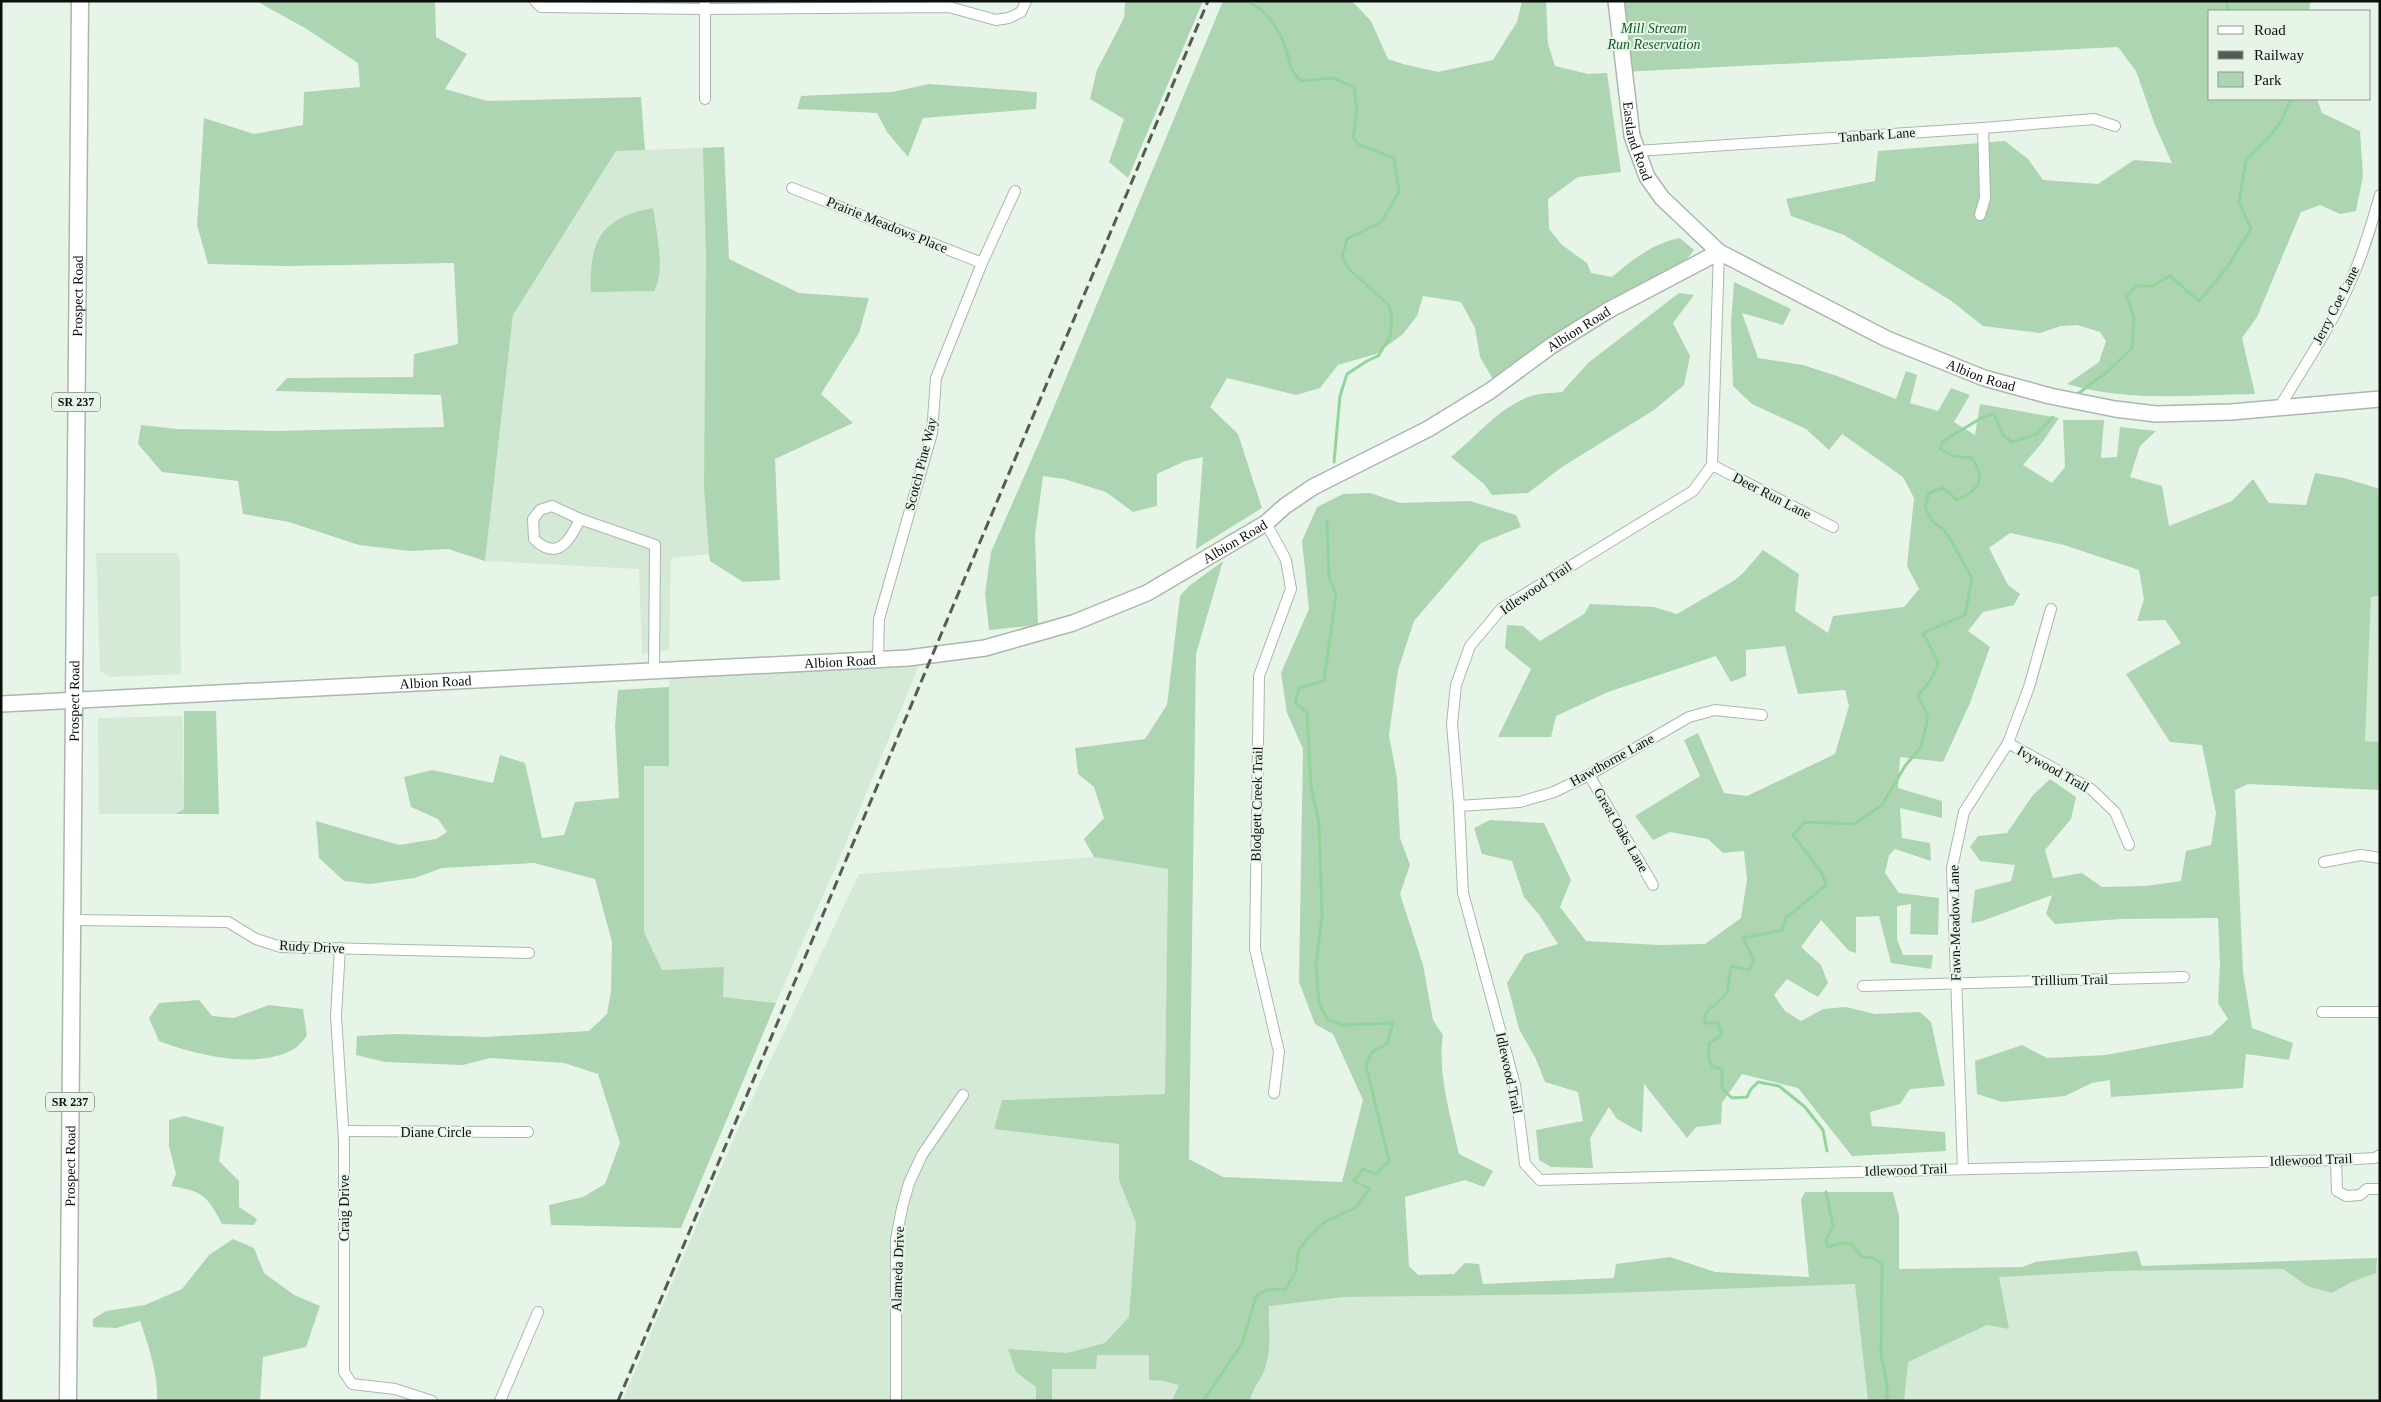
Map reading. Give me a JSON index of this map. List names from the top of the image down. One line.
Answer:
{"streets":{"main road":["Prospect Road","SR 237"],"street":["Tanbark Lane","Eastland Road","Prairie Meadows Place","Jerry Coe Lane","Albion Road","Scotch Pine Way","Deer Run Lane","Idlewood Trail","Hawthorne Lane","Ivywood Trail","Blodgett Creek Trail","Great Oaks Lane","Fawn-Meadow Lane","Rudy Drive","Trillium Trail","Diane Circle","Craig Drive","Alameda Drive"]},"crossings":[["Tanbark Lane","Eastland Road"],["Eastland Road","Albion Road"],["Prairie Meadows Place","Scotch Pine Way"],["Prospect Road","Albion Road"],["Prospect Road","Rudy Drive"],["Jerry Coe Lane","Albion Road"],["Albion Road","Scotch Pine Way"],["Albion Road","Blodgett Creek Trail"],["Deer Run Lane","Idlewood Trail"],["Idlewood Trail","Hawthorne Lane"],["Idlewood Trail","Fawn-Meadow Lane"],["Hawthorne Lane","Great Oaks Lane"],["Ivywood Trail","Fawn-Meadow Lane"],["Fawn-Meadow Lane","Trillium Trail"],["Rudy Drive","Craig Drive"],["Diane Circle","Craig Drive"]],"parks":["Mill Stream Run Reservation"],"legend":["Road","Railway","Park"]}
